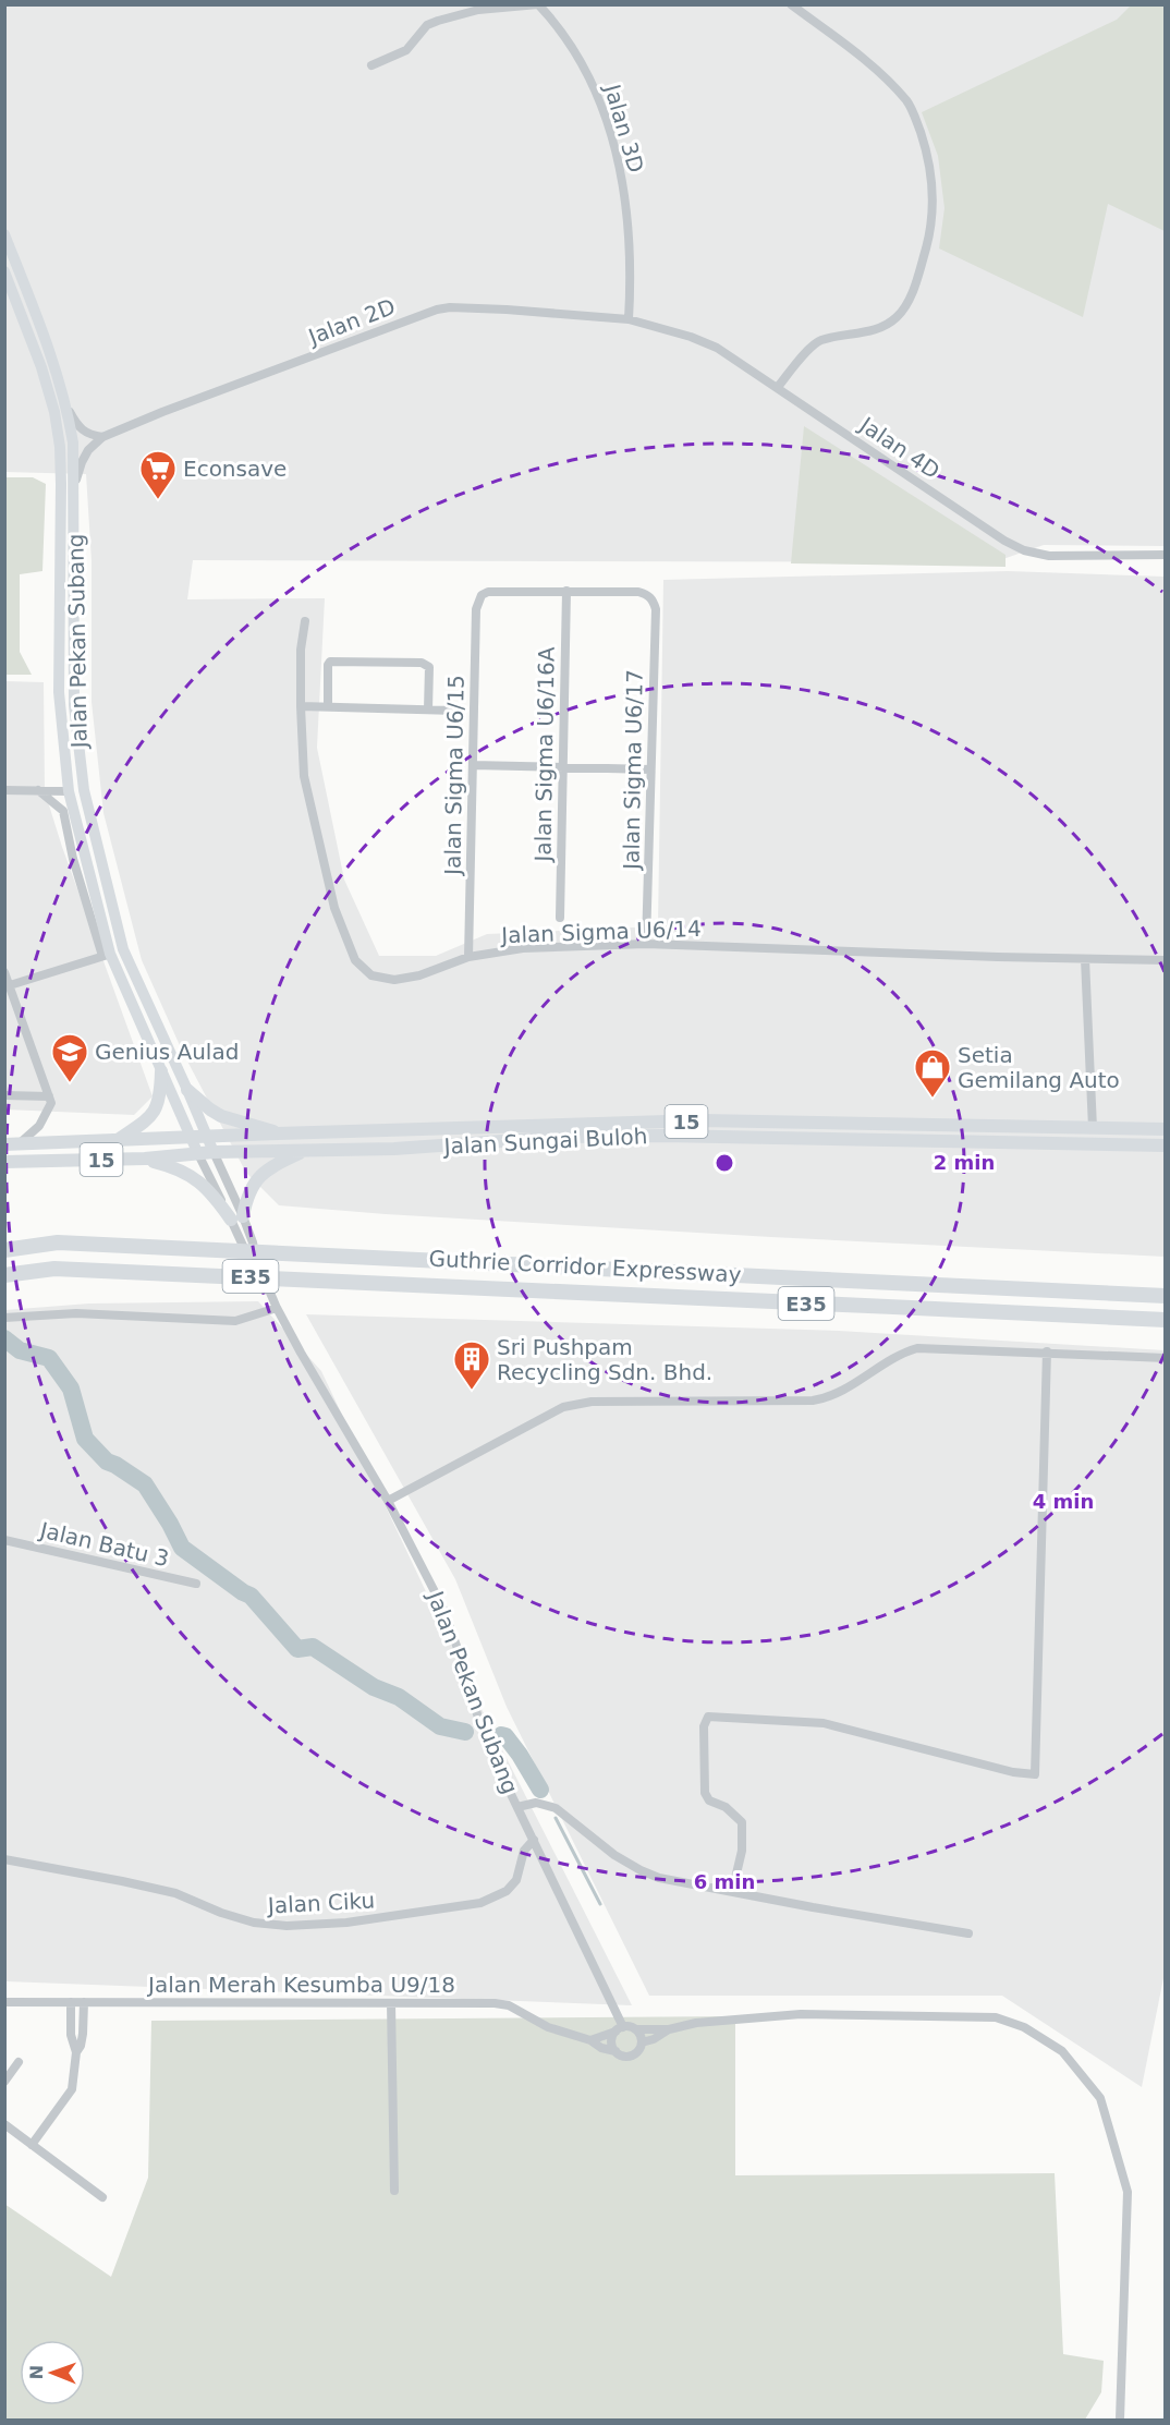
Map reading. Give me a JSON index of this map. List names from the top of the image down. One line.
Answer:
{"streets":{"highway":["15","Jalan Sungai Buloh","Guthrie Corridor Expressway","E35"],"main road":["Jalan Pekan Subang"],"street":["Jalan 3D","Jalan 2D","Jalan 4D","Jalan Sigma U6/16A","Jalan Sigma U6/17","Jalan Sigma U6/15","Jalan Sigma U6/14","Jalan Batu 3","Jalan Ciku","Jalan Merah Kesumba U9/18"]},"crossings":[["Jalan 3D","Jalan 2D"],["Jalan 3D","Jalan 4D"],["Jalan 2D","Jalan 4D"],["Jalan 2D","Jalan Pekan Subang"],["Jalan Pekan Subang","Jalan Sungai Buloh"],["Jalan Pekan Subang","Jalan Ciku"],["Jalan Pekan Subang","Jalan Merah Kesumba U9/18"],["Jalan Sigma U6/16A","Jalan Sigma U6/17"],["Jalan Sigma U6/16A","Jalan Sigma U6/15"],["Jalan Sigma U6/17","Jalan Sigma U6/15"],["Jalan Sigma U6/17","Jalan Sigma U6/14"],["Jalan Sigma U6/15","Jalan Sigma U6/14"]],"places":{"supermarket":["Econsave"],"school or university":["Genius Aulad"],"shop":["Setia Gemilang Auto"],"building":["Sri Pushpam Recycling Sdn. Bhd."]},"north":"left","rings":["2 min","4 min","6 min"]}
